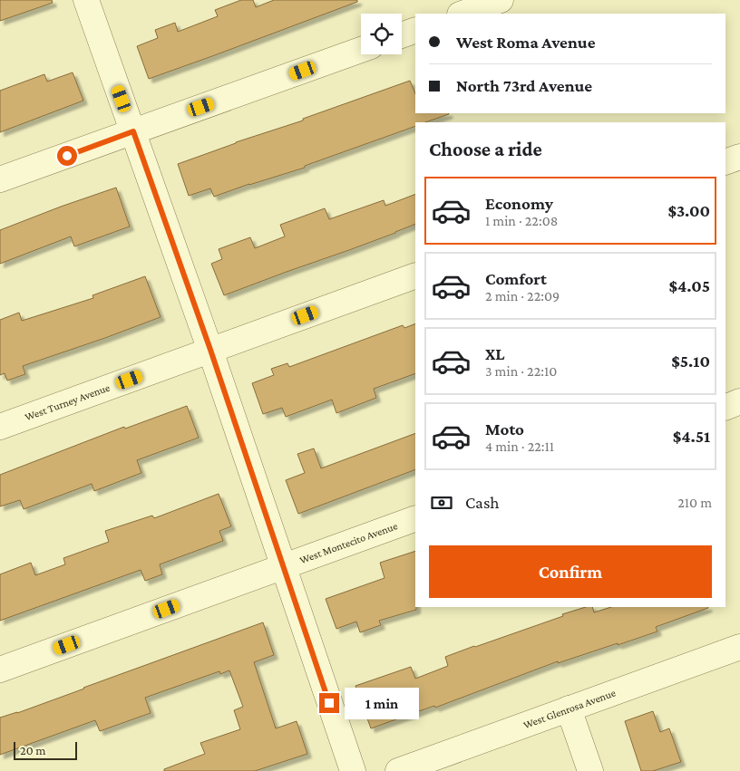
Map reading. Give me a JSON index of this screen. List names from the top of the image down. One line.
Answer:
{"streets":{"street":["West Turney Avenue","West Montecito Avenue","West Glenrosa Avenue"]},"scale_bar":"20 m","page":{"banner":["West Roma Avenue","North 73rd Avenue"],"heading":"Choose a ride","list":[{"name":"Economy","note":"1 min · 22:08","value":"$3.00"},{"name":"Comfort","note":"2 min · 22:09","value":"$4.05"},{"name":"XL","note":"3 min · 22:10","value":"$5.10"},{"name":"Moto","note":"4 min · 22:11","value":"$4.51"}],"pay":["Cash","210 m"],"buttons":"Confirm","bubble":"1 min","scale":"20 m"}}
